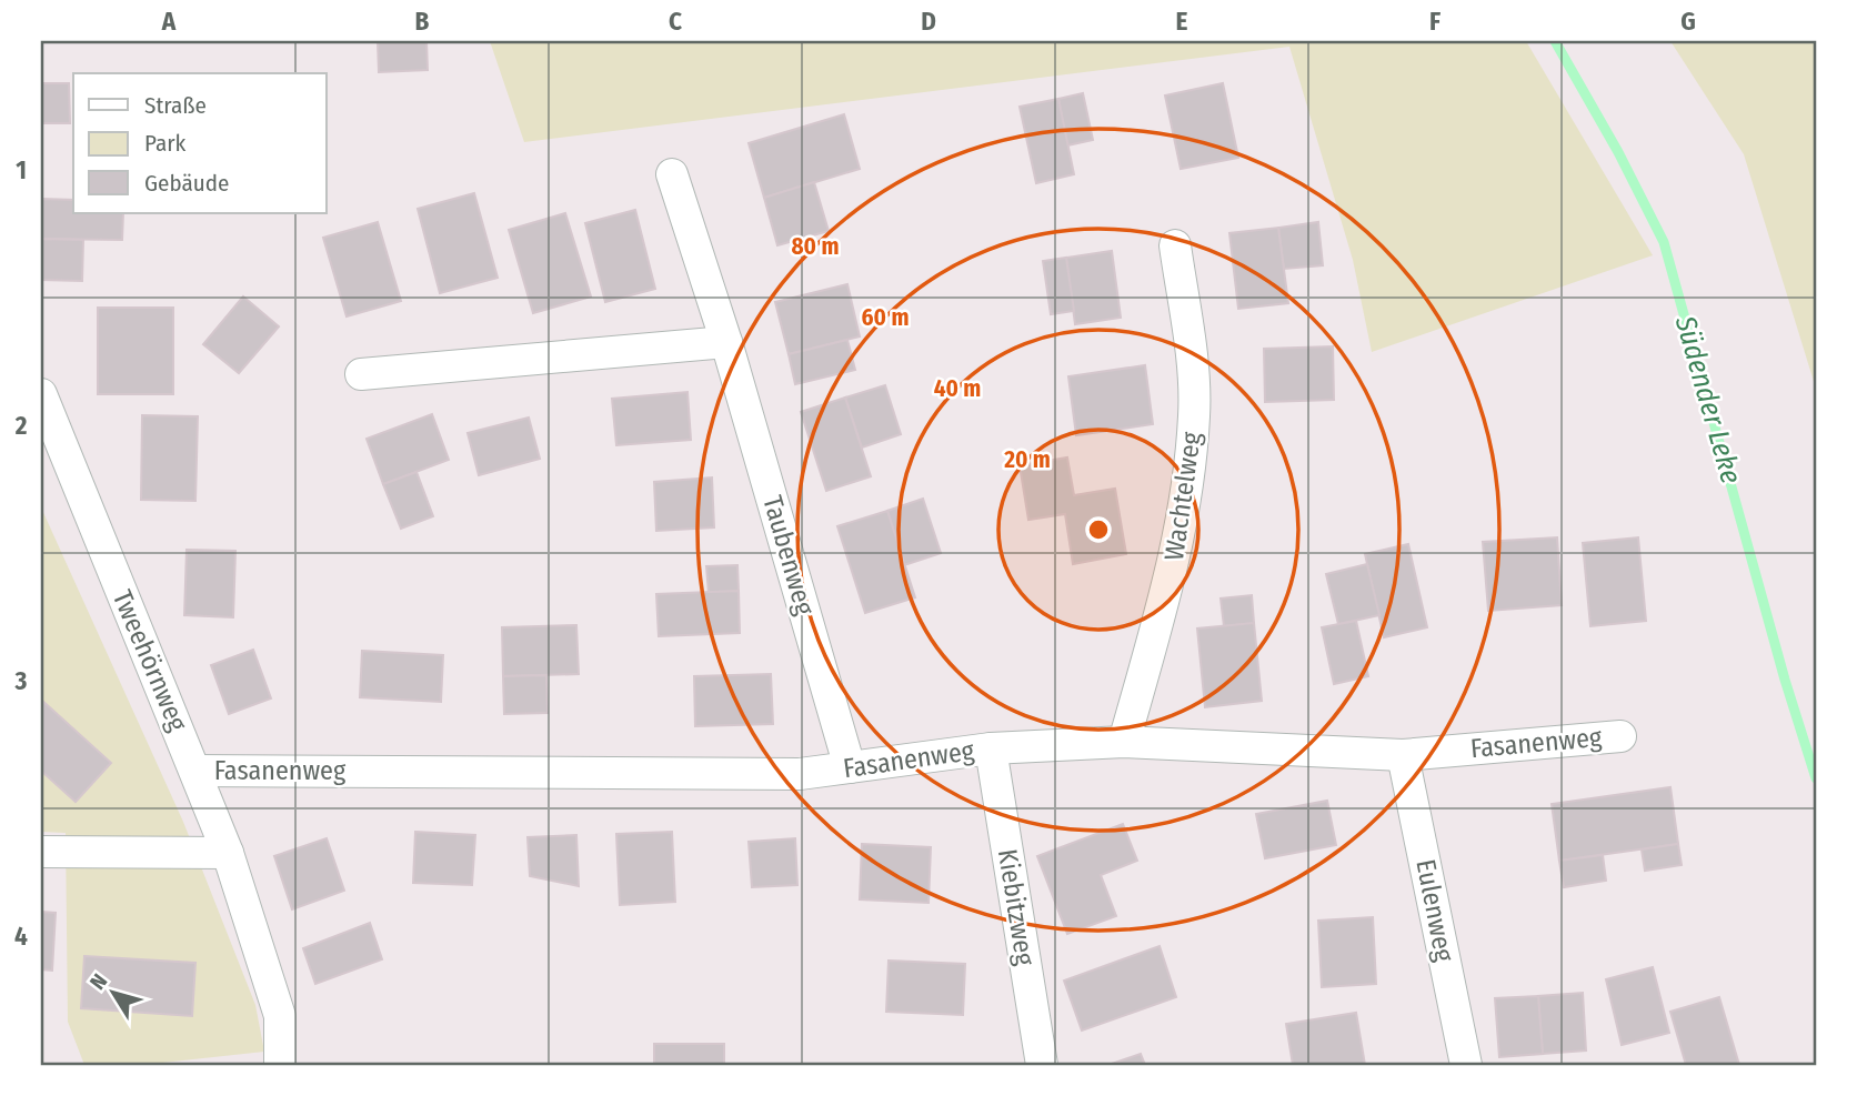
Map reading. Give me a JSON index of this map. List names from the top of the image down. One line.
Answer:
{"streets":{"street":["Wachtelweg","Taubenweg","Tweehörnweg","Fasanenweg","Kiebitzweg","Eulenweg"]},"crossings":[["Wachtelweg","Fasanenweg"],["Taubenweg","Fasanenweg"],["Tweehörnweg","Fasanenweg"],["Fasanenweg","Kiebitzweg"],["Fasanenweg","Eulenweg"]],"water":["Südender Leke"],"legend":["Straße","Park","Gebäude"],"north":"top left","grid":{"columns":["A","B","C","D","E","F","G"],"rows":["1","2","3","4"]},"rings":["80 m","60 m","40 m","20 m"]}
